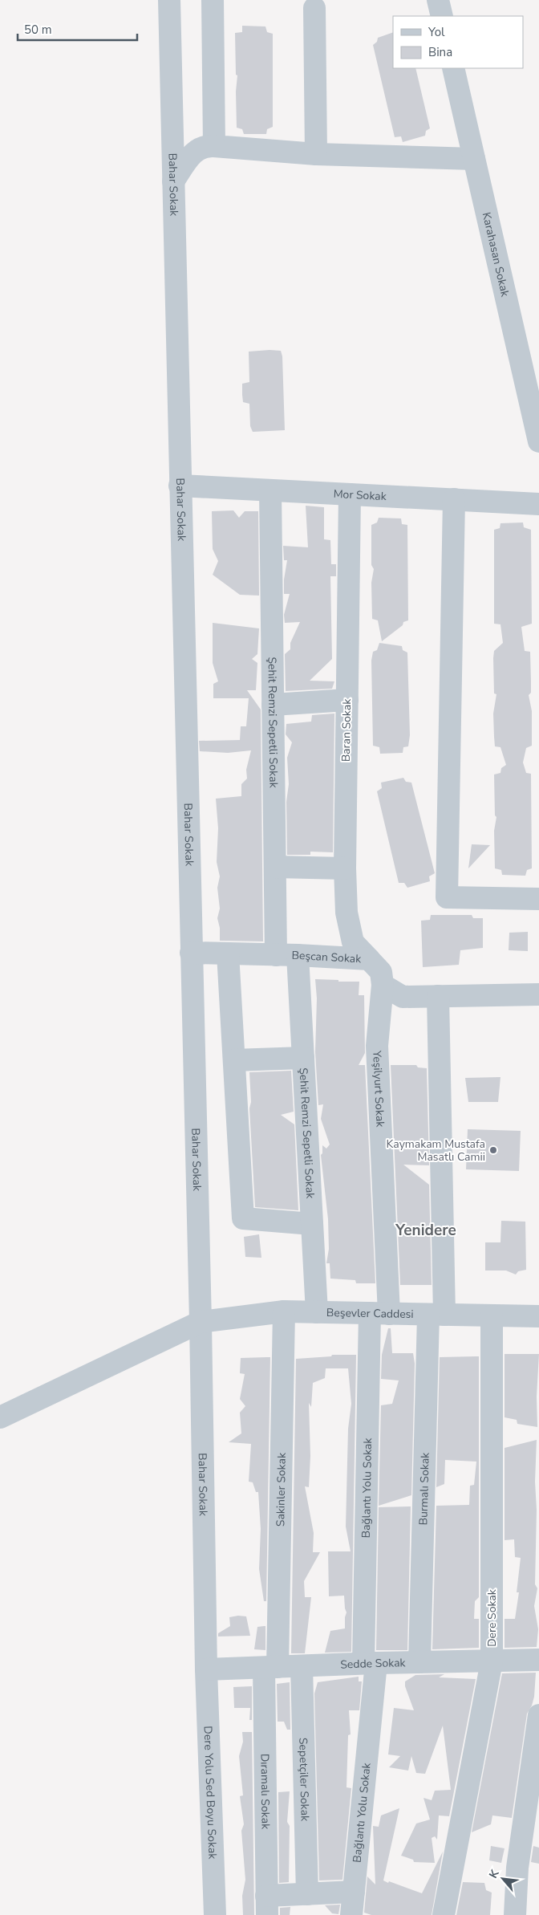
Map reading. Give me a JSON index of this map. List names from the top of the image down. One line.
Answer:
{"streets":{"street":["Bahar Sokak","Karahasan Sokak","Mor Sokak","Şehit Remzi Sepetli Sokak","Baran Sokak","Beşcan Sokak","Yeşilyurt Sokak","Beşevler Caddesi","Bağlantı Yolu Sokak","Burmalı Sokak","Sakinler Sokak","Dere Sokak","Sedde Sokak","Sepetçiler Sokak","Dıramalı Sokak","Dere Yolu Sed Boyu Sokak"]},"crossings":[["Bahar Sokak","Mor Sokak"],["Bahar Sokak","Beşcan Sokak"],["Bahar Sokak","Beşevler Caddesi"],["Bahar Sokak","Sedde Sokak"],["Bahar Sokak","Dere Yolu Sed Boyu Sokak"],["Mor Sokak","Şehit Remzi Sepetli Sokak"],["Mor Sokak","Baran Sokak"],["Şehit Remzi Sepetli Sokak","Beşcan Sokak"],["Şehit Remzi Sepetli Sokak","Beşevler Caddesi"],["Baran Sokak","Beşcan Sokak"],["Beşcan Sokak","Yeşilyurt Sokak"],["Yeşilyurt Sokak","Beşevler Caddesi"],["Yeşilyurt Sokak","Bağlantı Yolu Sokak"],["Beşevler Caddesi","Bağlantı Yolu Sokak"],["Beşevler Caddesi","Burmalı Sokak"],["Beşevler Caddesi","Sakinler Sokak"],["Beşevler Caddesi","Dere Sokak"],["Bağlantı Yolu Sokak","Sedde Sokak"],["Burmalı Sokak","Sedde Sokak"],["Sakinler Sokak","Sedde Sokak"],["Sakinler Sokak","Dıramalı Sokak"],["Dere Sokak","Sedde Sokak"],["Sedde Sokak","Sepetçiler Sokak"],["Sedde Sokak","Dıramalı Sokak"],["Sedde Sokak","Dere Yolu Sed Boyu Sokak"]],"districts":["Yenidere"],"places":["Kaymakam Mustafa Masatlı Camii"],"legend":["Yol","Bina"],"scale_bar":"50 m","north":"top left"}
